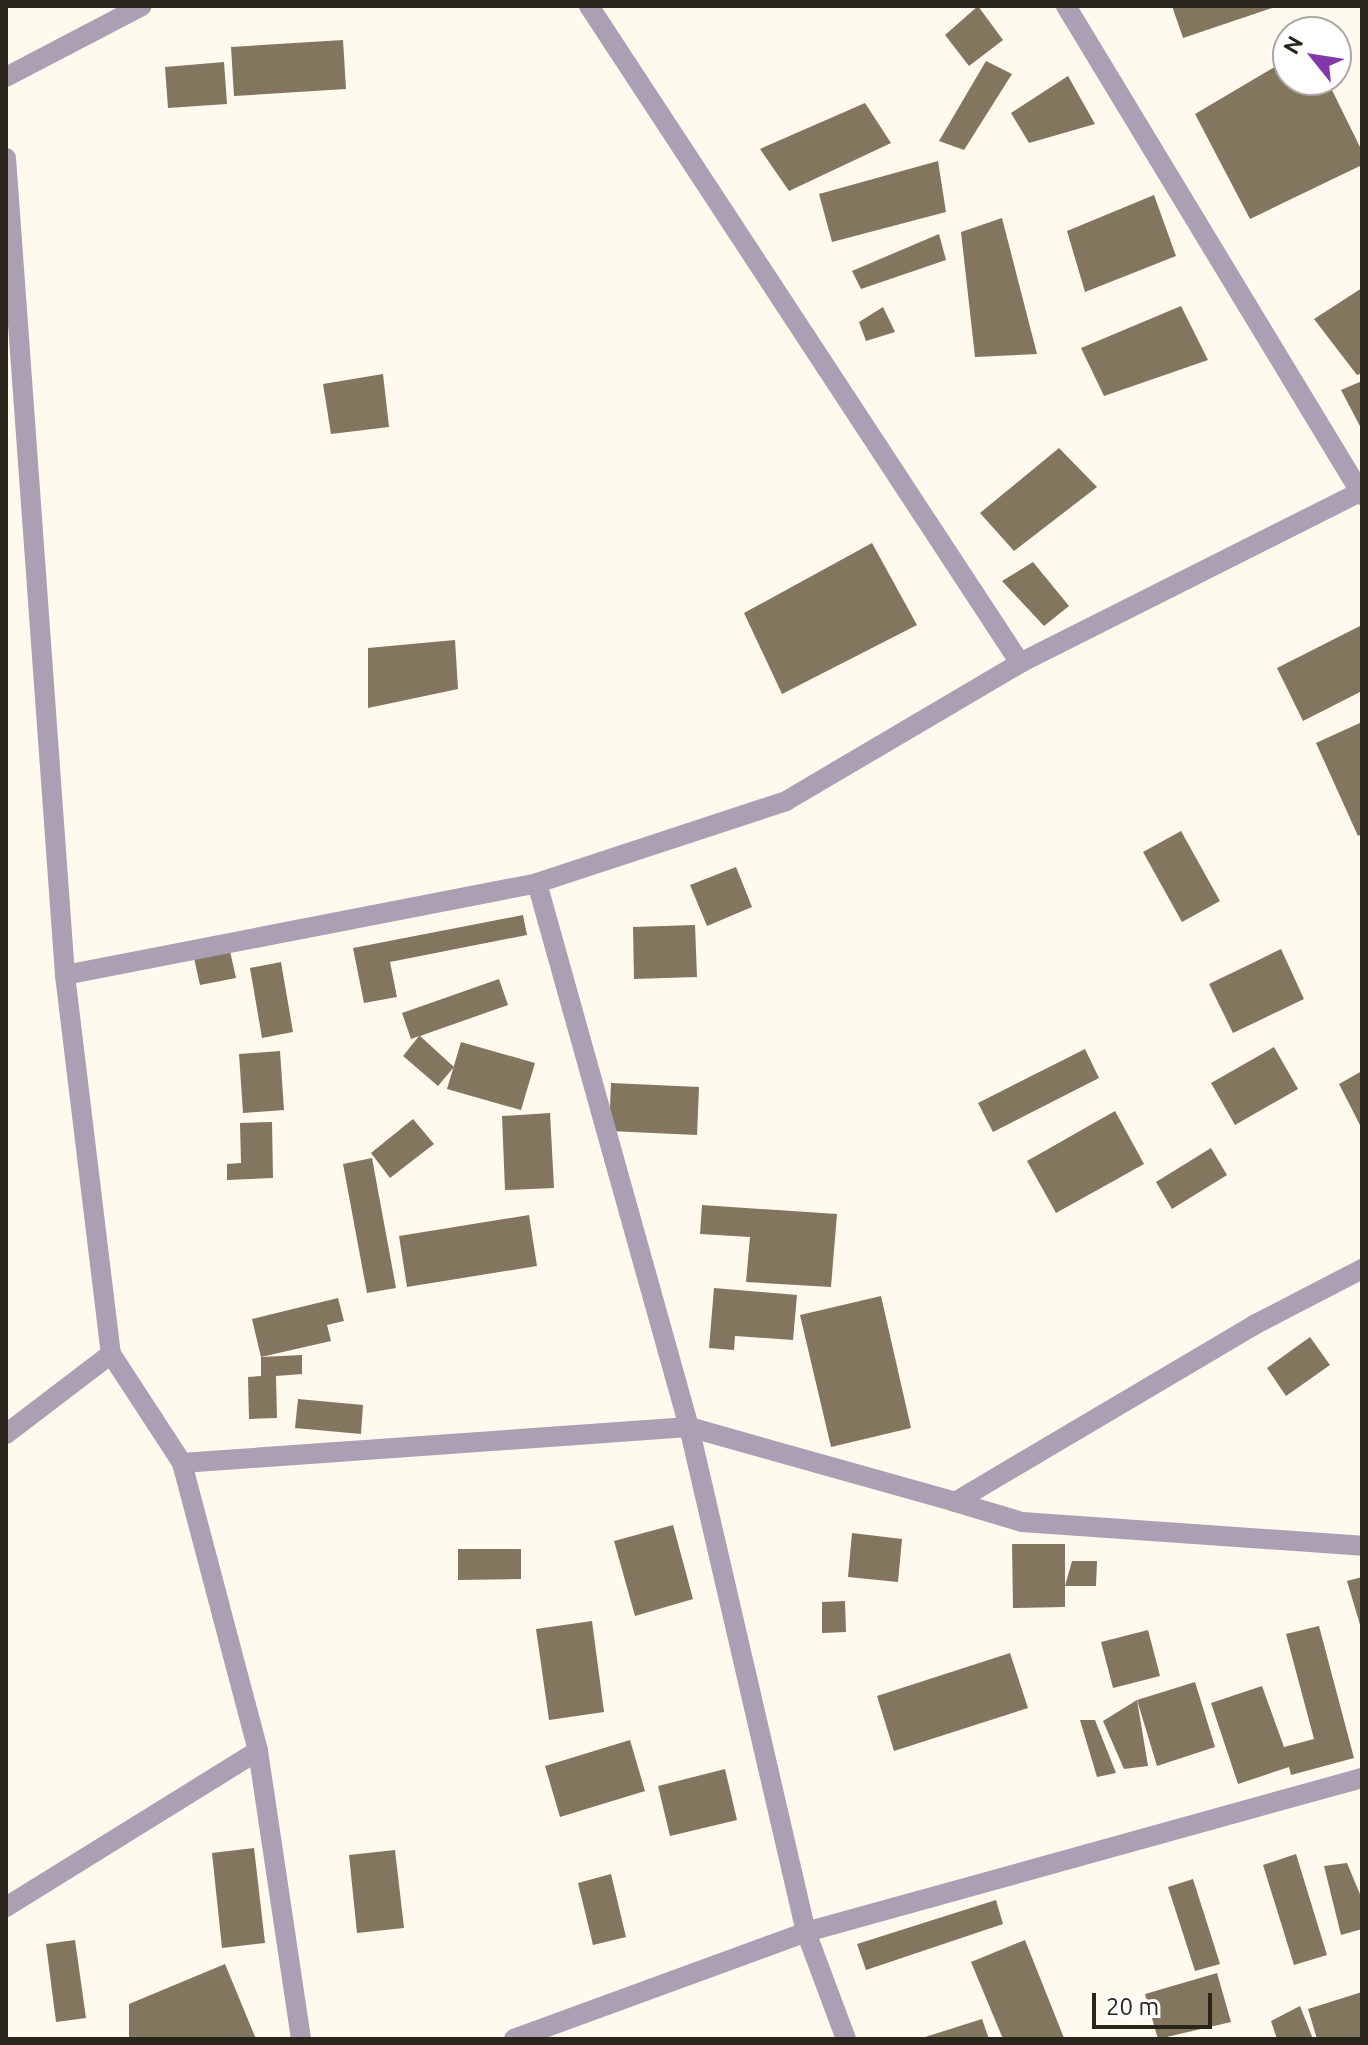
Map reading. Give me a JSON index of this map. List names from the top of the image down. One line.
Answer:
{"scale_bar":"20 m","north":"top left"}
